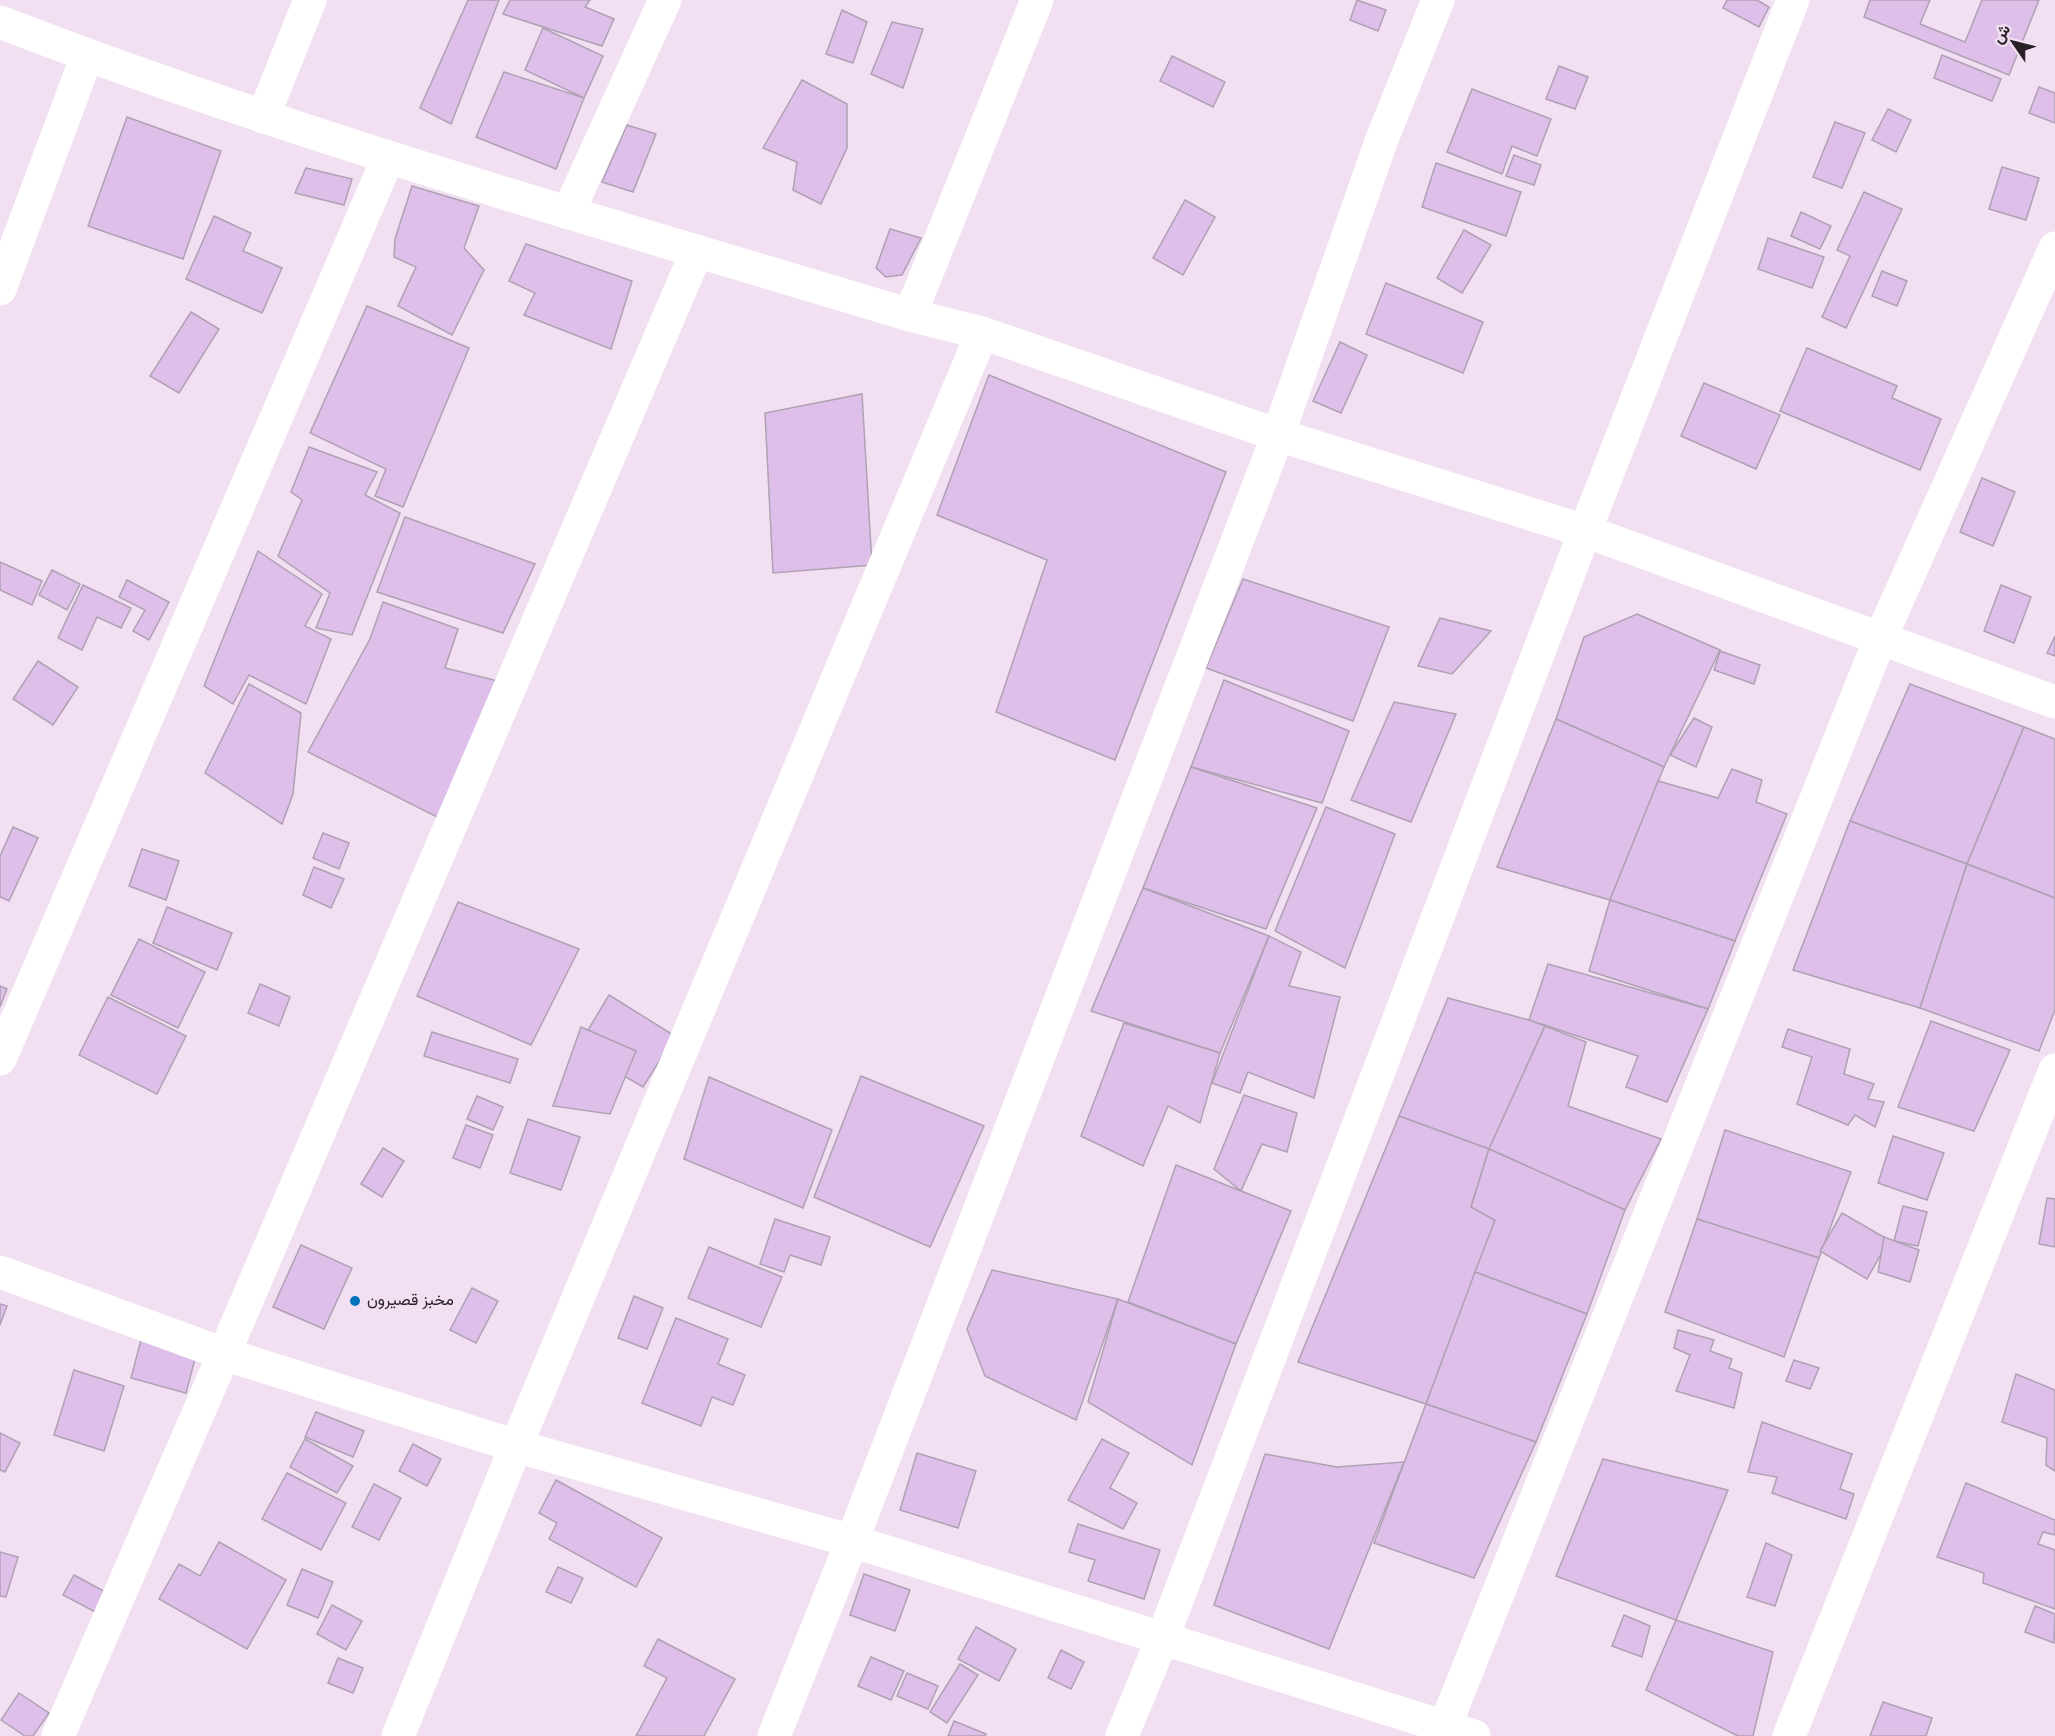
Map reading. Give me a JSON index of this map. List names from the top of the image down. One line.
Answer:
{"places":["مخبز قصيرون"],"north":"top left"}
